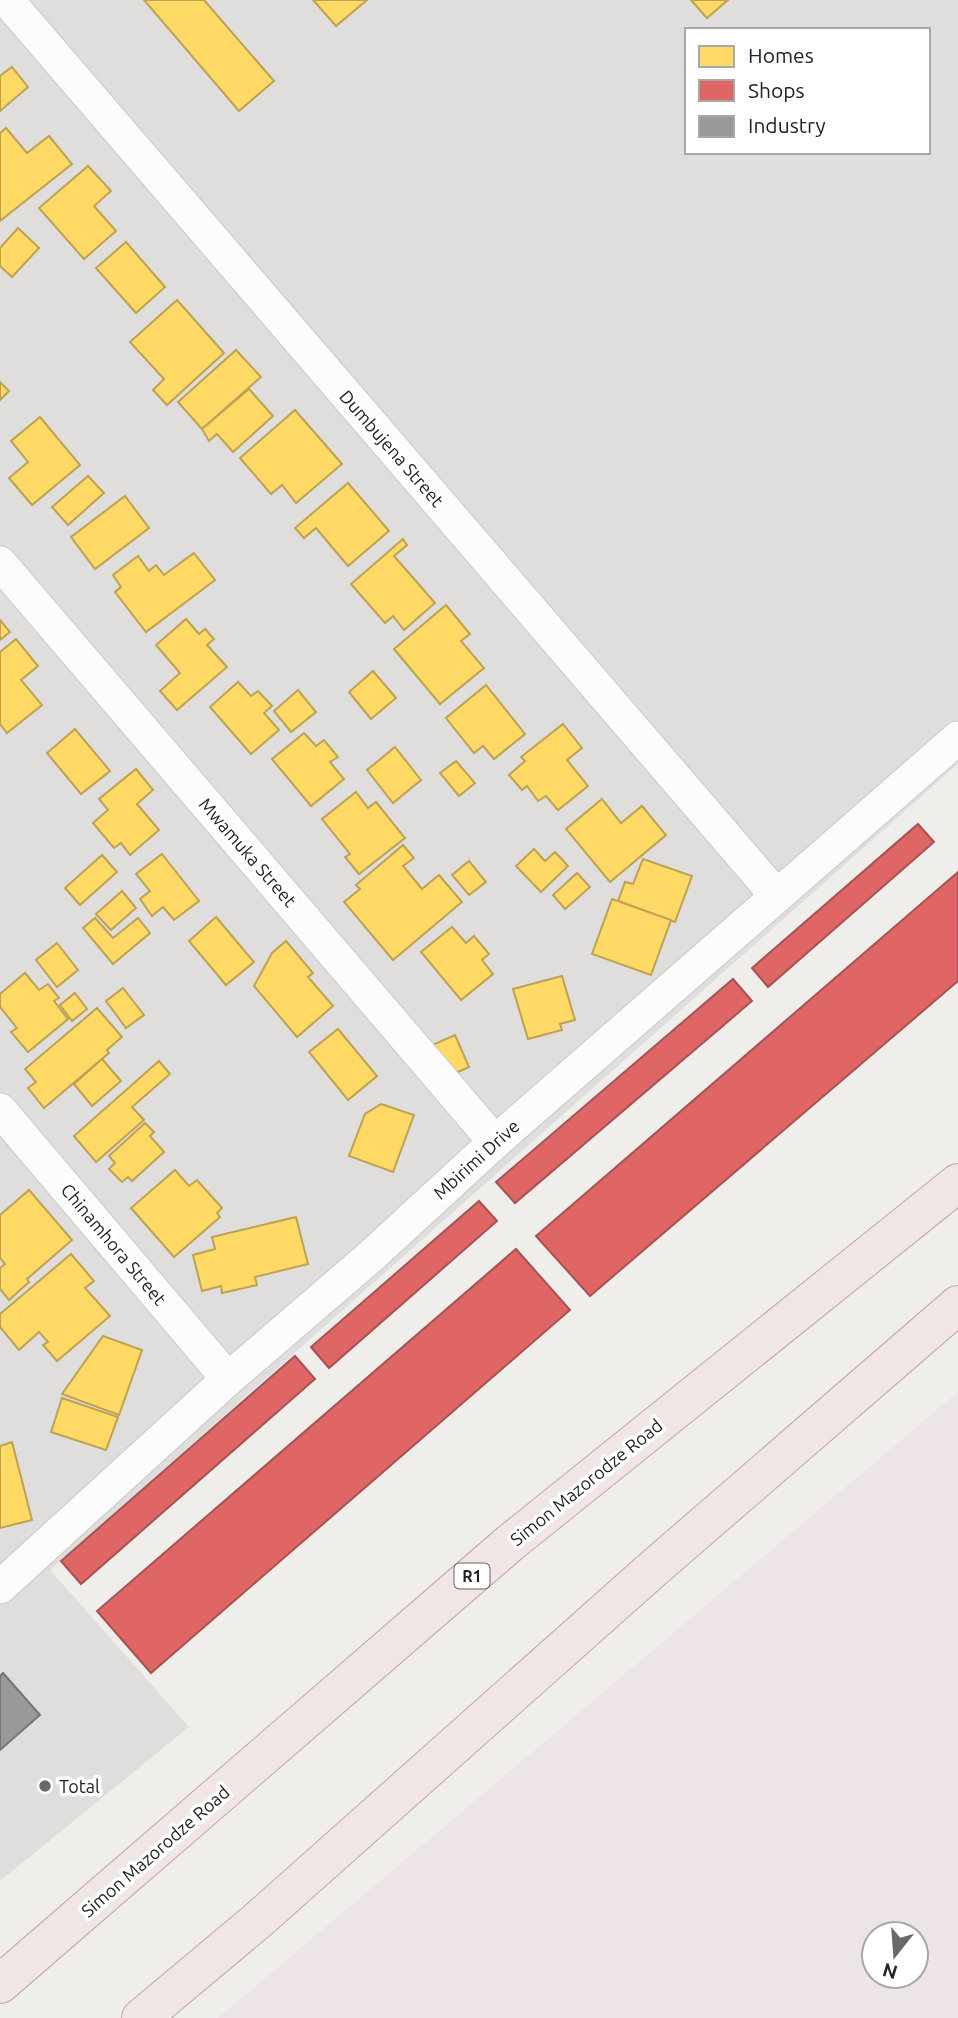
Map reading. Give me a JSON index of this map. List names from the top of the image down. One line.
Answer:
{"streets":{"highway":["Simon Mazorodze Road","R1"],"street":["Dumbujena Street","Mwamuka Street","Mbirimi Drive","Chinamhora Street"]},"crossings":[["Dumbujena Street","Mbirimi Drive"],["Mwamuka Street","Mbirimi Drive"],["Mbirimi Drive","Chinamhora Street"]],"places":["Total"],"legend":["Homes","Shops","Industry"],"north":"bottom"}
